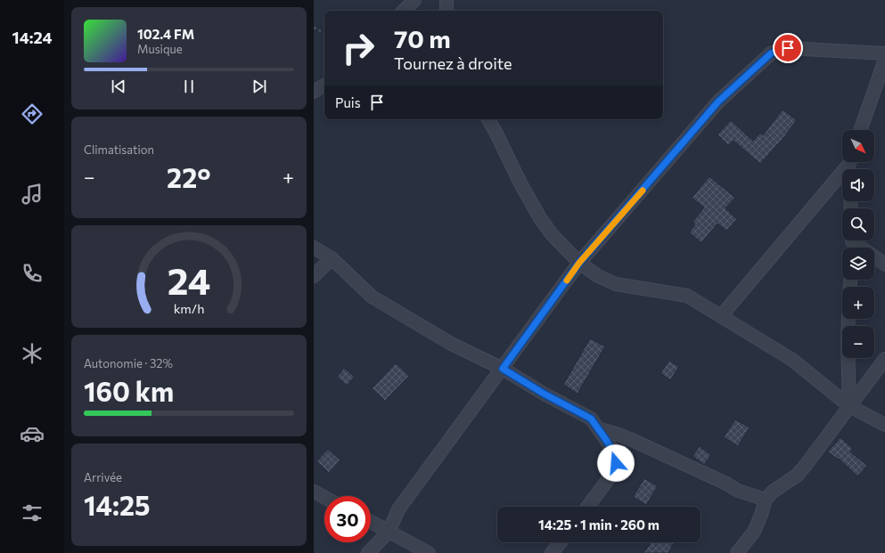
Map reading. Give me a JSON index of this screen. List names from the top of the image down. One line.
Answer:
{"north":"bottom right","page":{"tabs":"14:24","turn":["70 m","Tournez à droite"],"song":["102.4 FM","Musique"],"then":"Puis","tile":["Climatisation",["Autonomie · 32%","160 km"],["Arrivée","14:25"]],"map_buttons":["+","−"],"heat":["−","22°","+"],"limit":"30","trip":"14:25 · 1 min · 260 m","gauge":["24","km/h"]}}
